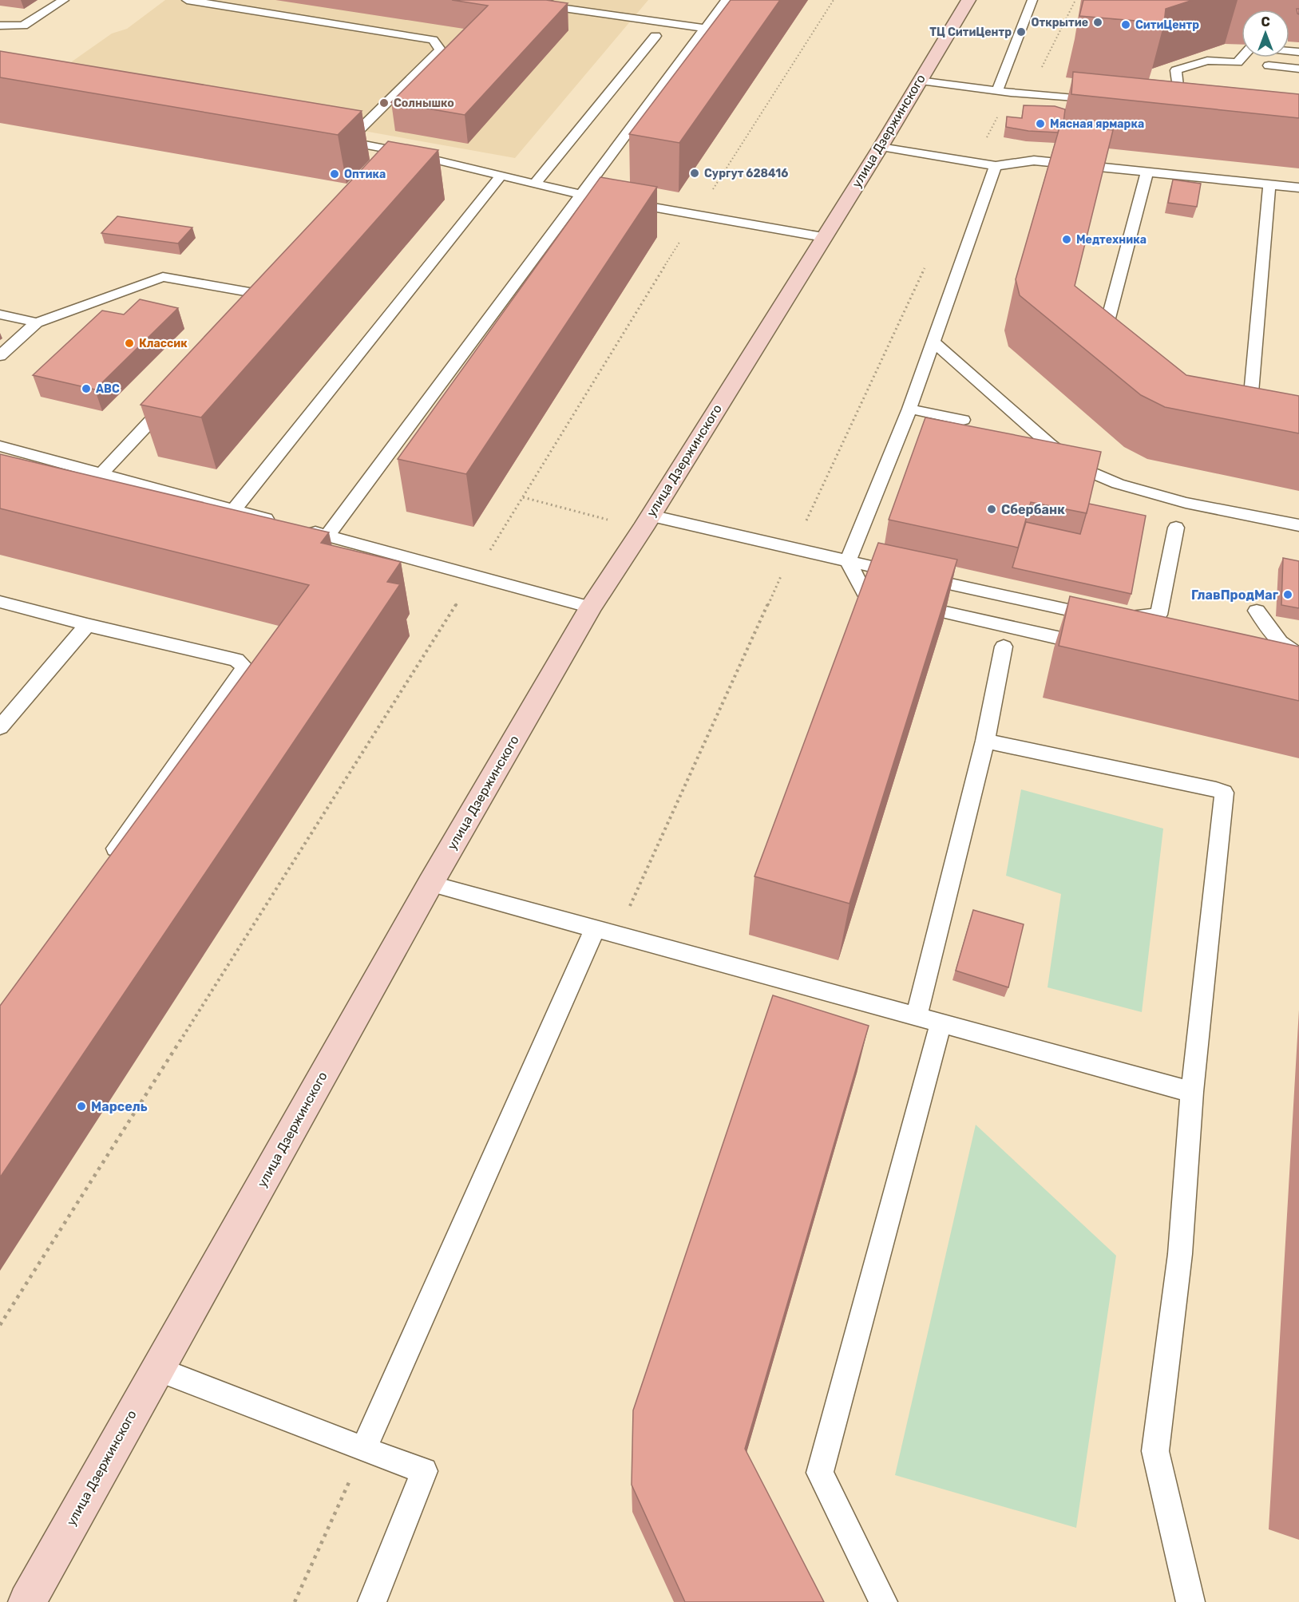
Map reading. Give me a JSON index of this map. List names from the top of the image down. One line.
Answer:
{"streets":{"main road":["улица Дзержинского"]},"places":["Открытие","СитиЦентр","ТЦ СитиЦентр","Солнышко","Мясная ярмарка","Сургут 628416","Оптика","Медтехника","Классик","ABC","Сбербанк","ГлавПродМаг","Марсель"],"north":"top"}
